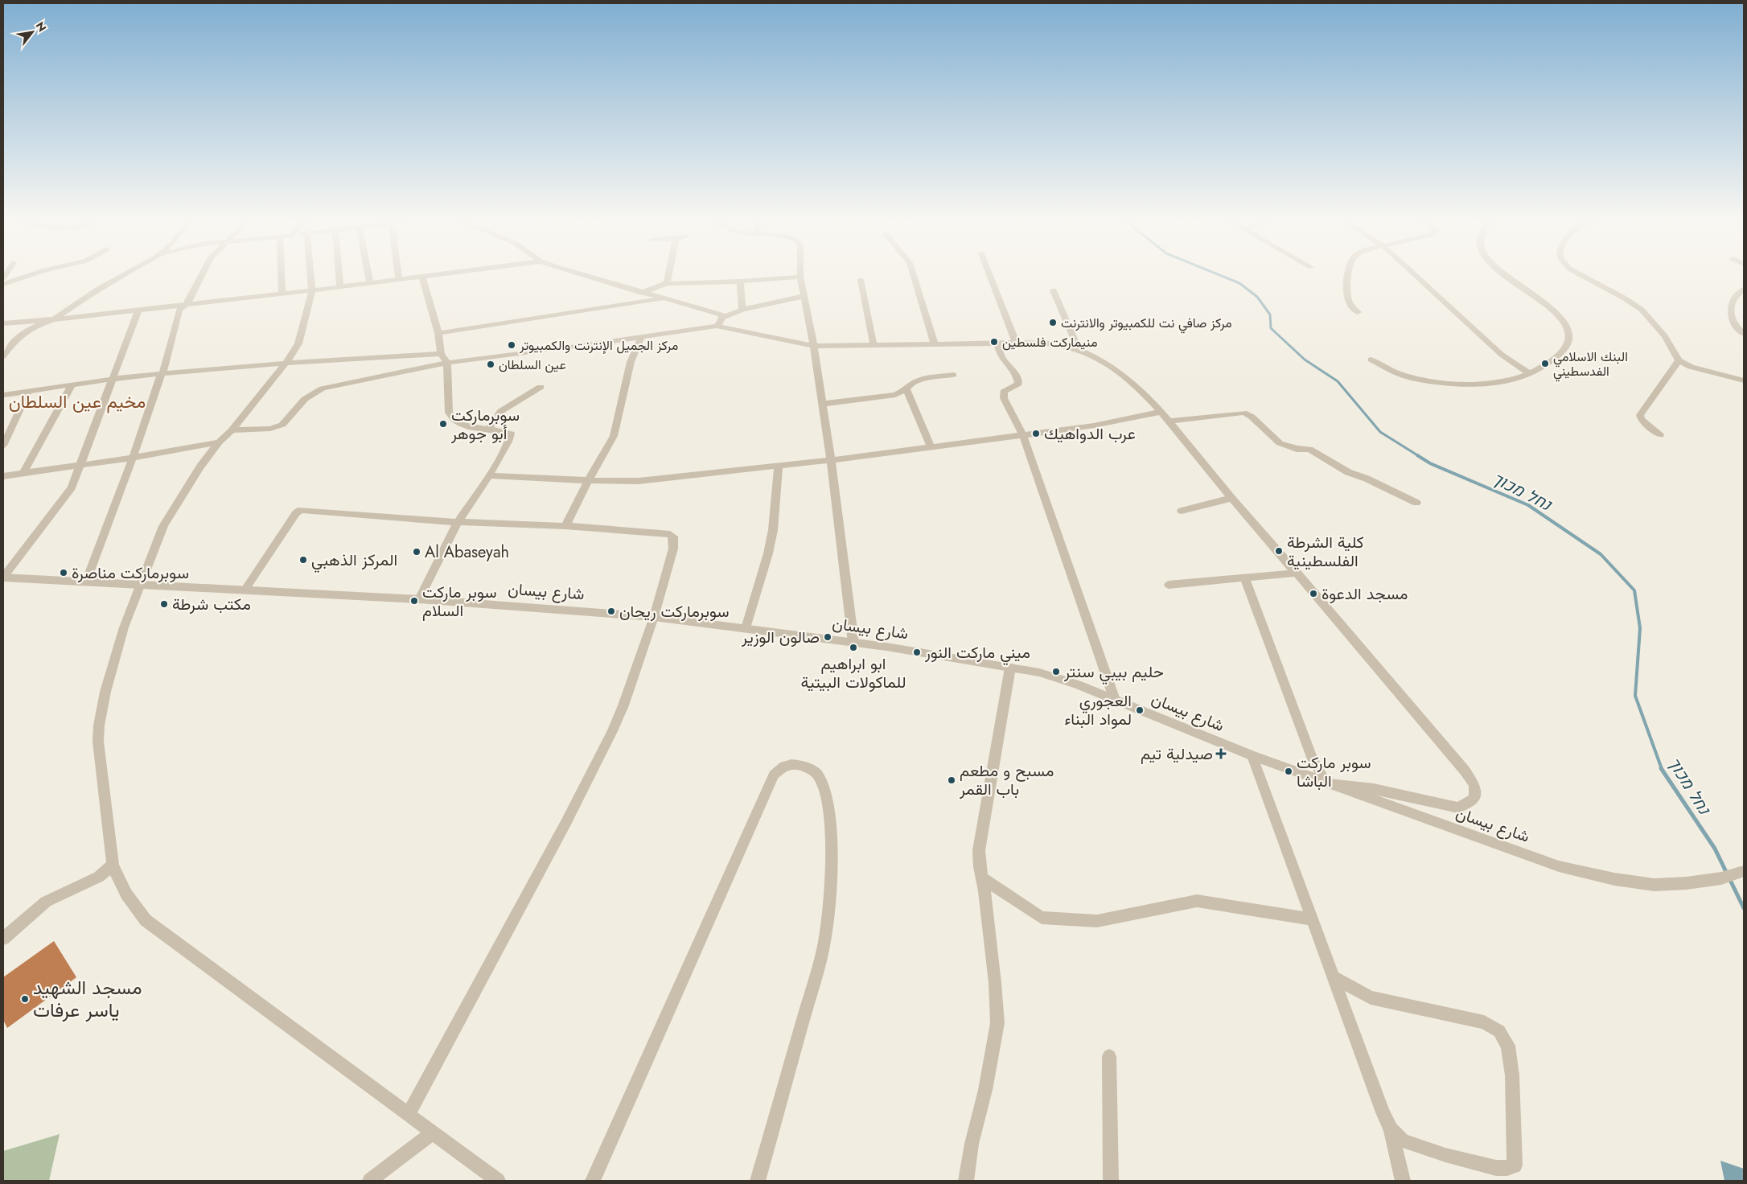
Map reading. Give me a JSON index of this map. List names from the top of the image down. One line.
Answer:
{"streets":{"street":["شارع بيسان"]},"districts":["مخيم عين السلطان"],"water":["נחל מכוך"],"places":{"other":["مركز صافي نت للكمبيوتر والانترنت","منيماركت فلسطين","مركز الجميل الإنترنت والكمبيوتر","البنك الاسلامي الفدسطيني","عين السلطان","سوبرماركت أبو جوهر","عرب الدواهيك","كلية الشرطة الفلسطينية","Al Abaseyah","المركز الذهبي","سوبرماركت مناصرة","مسجد الدعوة","سوبر ماركت السلام","مكتب شرطة","سوبرماركت ريحان","صالون الوزير","ابو ابراهيم للماكولات البيتية","ميني ماركت النور","حليم بيبي سنتر","العجوري لمواد البناء","سوبر ماركت الباشا","مسبح و مطعم باب القمر","مسجد الشهيد ياسر عرفات"],"health":["صيدلية تيم"]},"north":"top right"}
